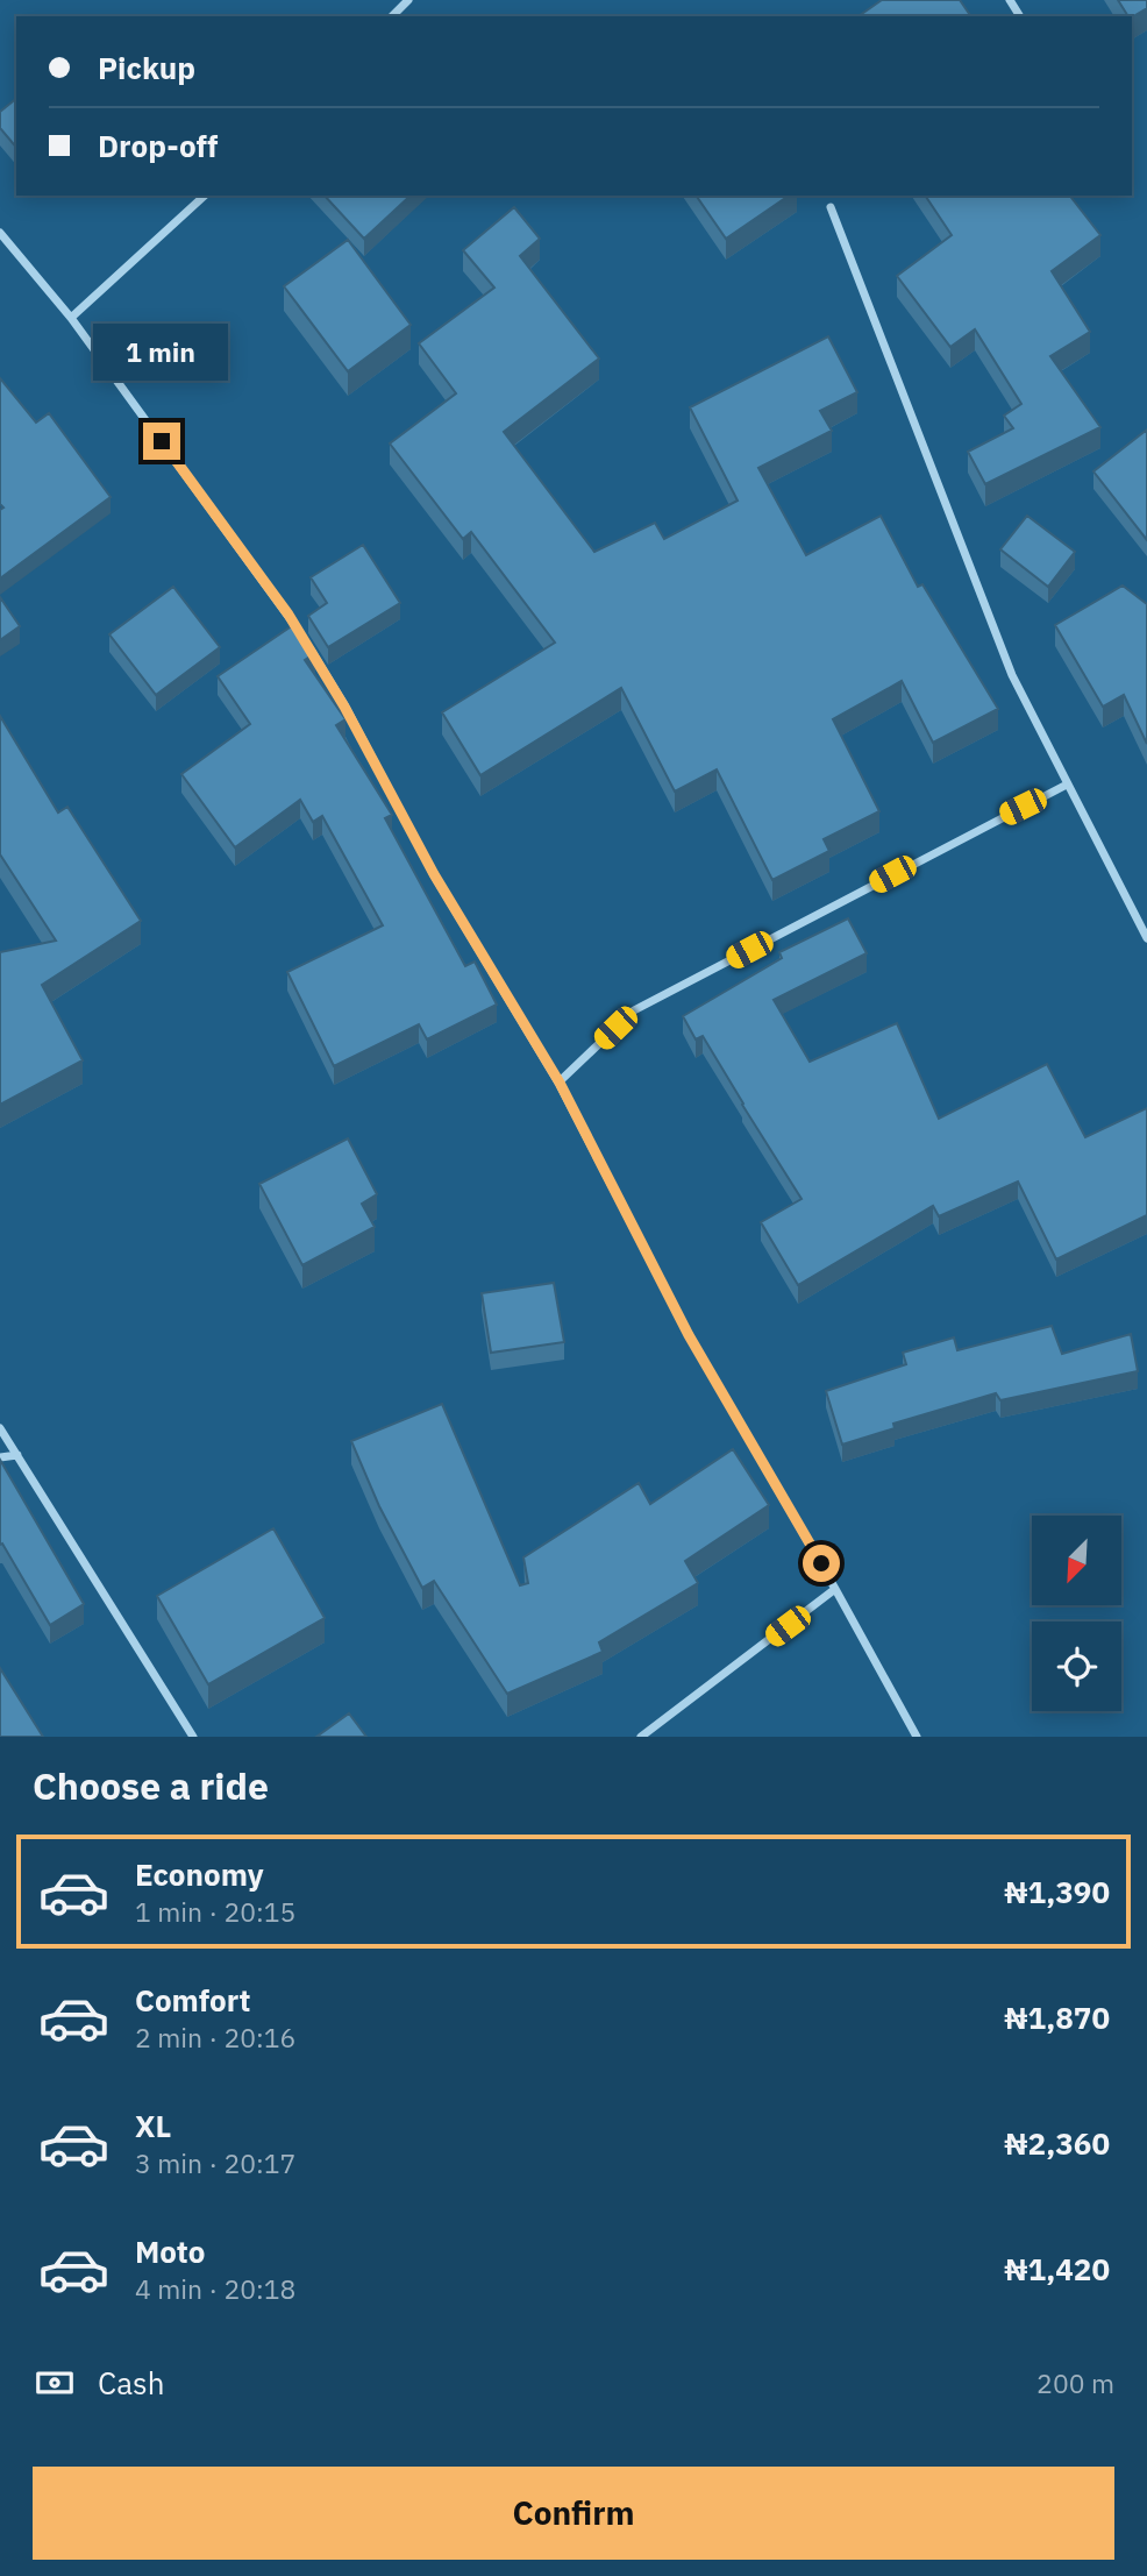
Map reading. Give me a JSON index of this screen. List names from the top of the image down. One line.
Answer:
{"north":"bottom left","page":{"banner":["Pickup","Drop-off"],"bubble":"1 min","heading":"Choose a ride","list":[{"name":"Economy","note":"1 min · 20:15","value":"₦1,390"},{"name":"Comfort","note":"2 min · 20:16","value":"₦1,870"},{"name":"XL","note":"3 min · 20:17","value":"₦2,360"},{"name":"Moto","note":"4 min · 20:18","value":"₦1,420"}],"pay":["Cash","200 m"],"buttons":"Confirm"}}
